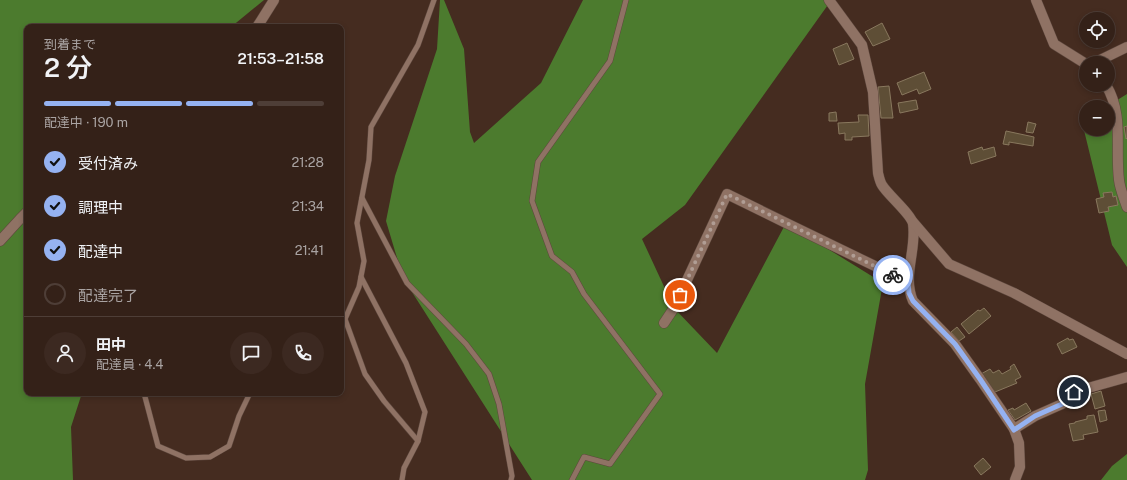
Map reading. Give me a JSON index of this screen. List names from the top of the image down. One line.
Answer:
{"page":{"map_buttons":["+","−"],"heading":["2 分","到着まで","21:53–21:58"],"panel":["田中","配達員 · 4.4"],"bar":"配達中 · 190 m","list":[["受付済み","21:28"],["調理中","21:34"],["配達中","21:41"],"配達完了"]}}
